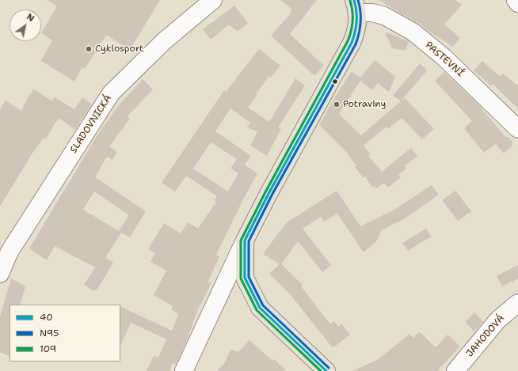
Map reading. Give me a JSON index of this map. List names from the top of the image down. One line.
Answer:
{"streets":{"street":["PASTEVNÍ","SLADOVNICKÁ","JAHODOVÁ"]},"places":["Cyklosport","Potraviny"],"lines":["transit line 40","transit line N95","transit line 109"],"legend":["40","N95","109"],"north":"top right"}
